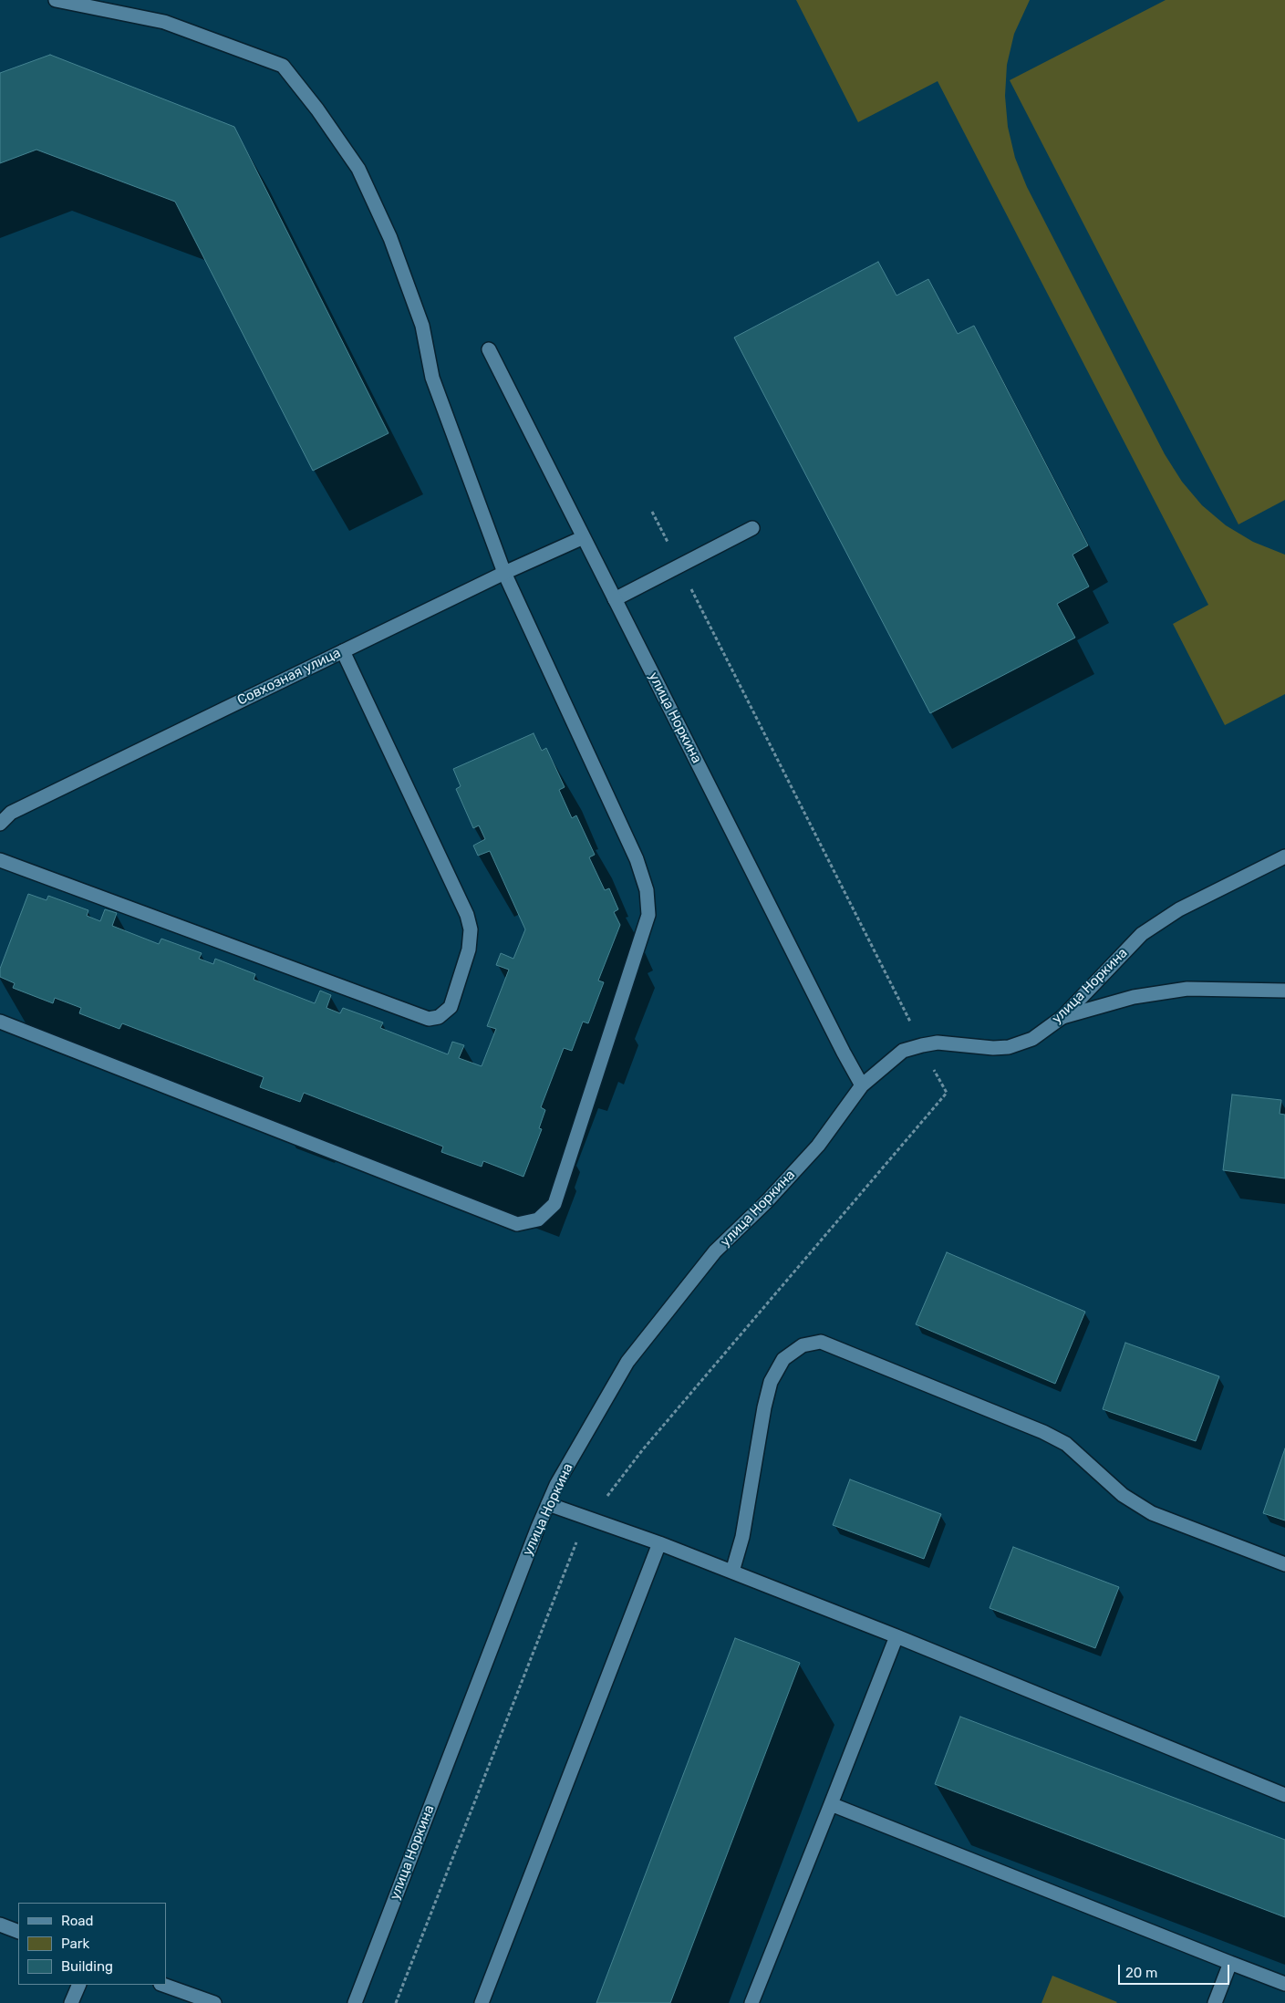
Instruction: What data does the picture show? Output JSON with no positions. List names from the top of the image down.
{
  "streets": {
    "street": ["Совхозная улица", "улица Норкина"]
  },
  "crossings": [
    ["Совхозная улица", "улица Норкина"]
  ],
  "legend": ["Road", "Park", "Building"],
  "scale_bar": "20 m"
}
